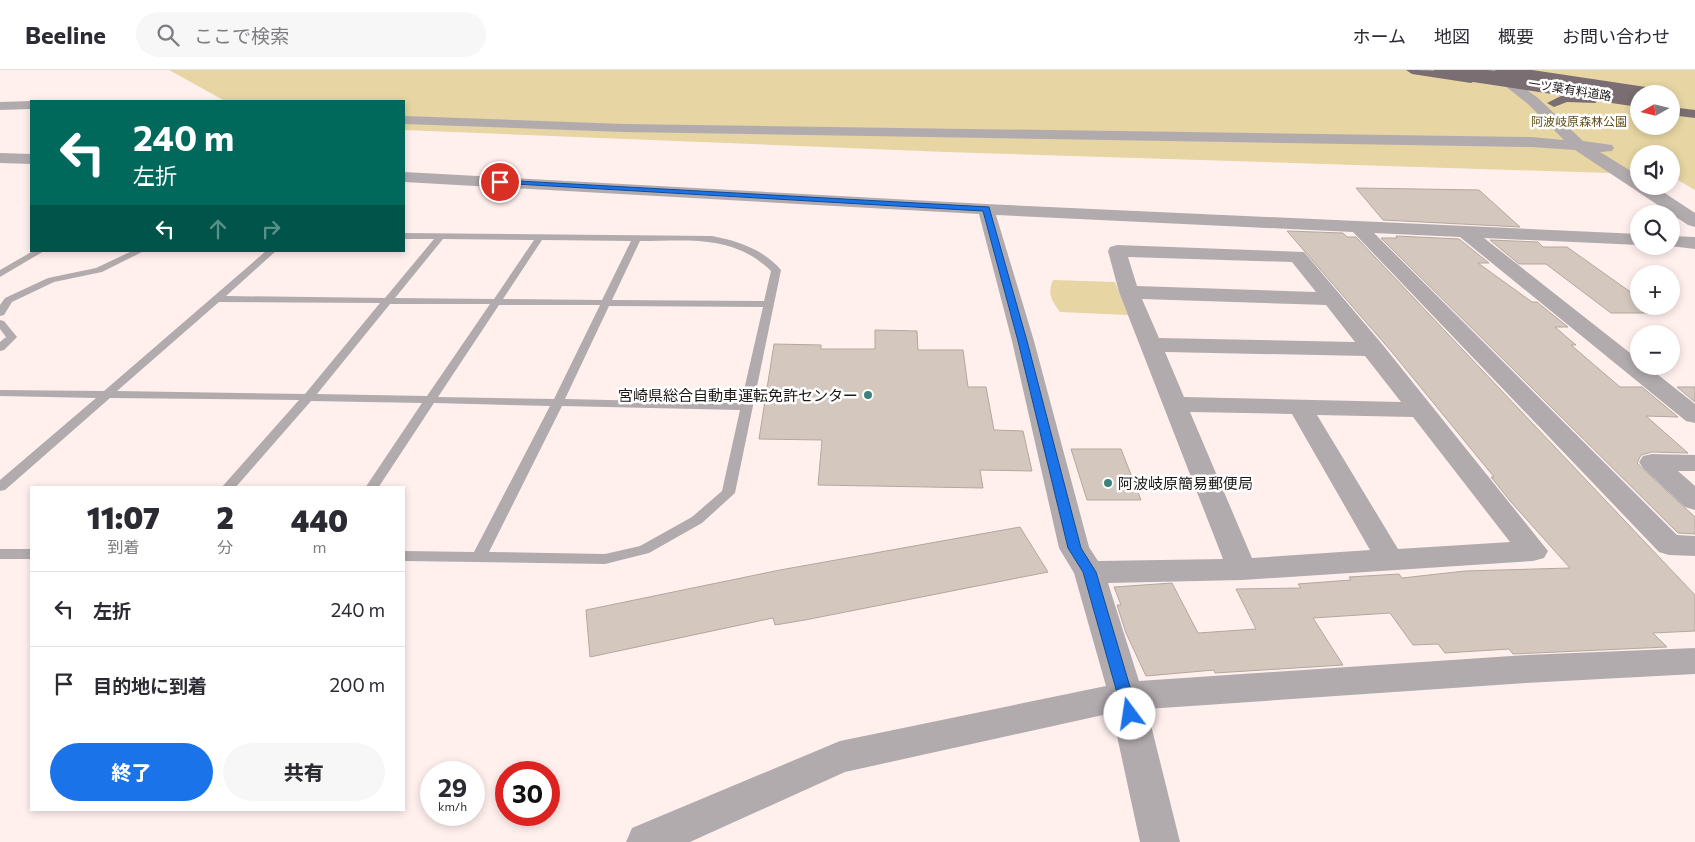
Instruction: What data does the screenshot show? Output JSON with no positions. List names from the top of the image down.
{
  "streets": {
    "main road": ["一ツ葉有料道路"]
  },
  "parks": ["阿波岐原森林公園"],
  "places": ["宮崎県総合自動車運転免許センター", "阿波岐原簡易郵便局"],
  "north": "left",
  "page": {
    "header": "Beeline",
    "search": "ここで検索",
    "nav": [
      "ホーム",
      "地図",
      "概要",
      "お問い合わせ"
    ],
    "map_buttons": ["+", "−"],
    "turn": ["240 m", "左折"],
    "eta": [
      "11:07",
      "到着",
      "2",
      "分",
      "440",
      "m"
    ],
    "list": [
      {
        "name": "左折",
        "value": "240 m"
      },
      {
        "name": "目的地に到着",
        "value": "200 m"
      }
    ],
    "buttons": ["終了", "共有"],
    "speed": "29 km/h",
    "limit": "30"
  }
}
